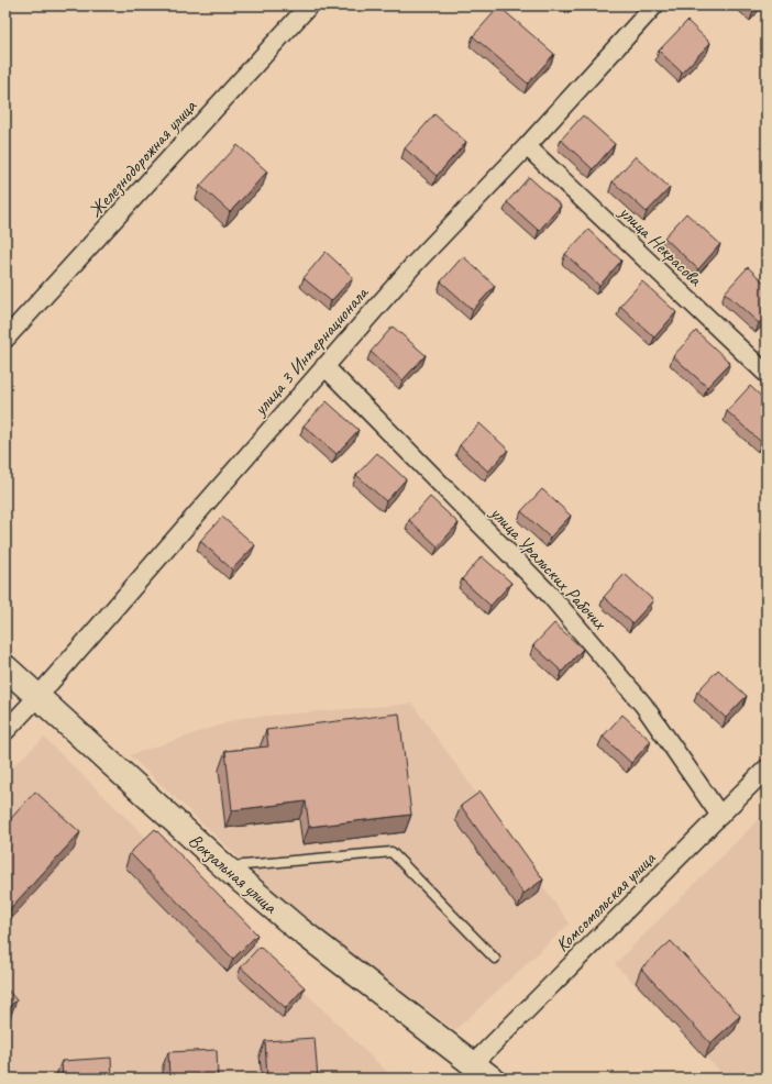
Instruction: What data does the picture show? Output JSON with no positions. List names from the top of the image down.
{
  "streets": {
    "main road": ["Вокзальная улица"],
    "street": [
      "Железнодорожная улица",
      "улица Некрасова",
      "улица 3 Интернационала",
      "улица Уральских Рабочих",
      "Комсомольская улица"
    ]
  },
  "crossings": [
    ["улица Некрасова", "улица 3 Интернационала"],
    ["улица 3 Интернационала", "улица Уральских Рабочих"],
    ["улица 3 Интернационала", "Вокзальная улица"],
    ["улица Уральских Рабочих", "Комсомольская улица"],
    ["Вокзальная улица", "Комсомольская улица"]
  ]
}
